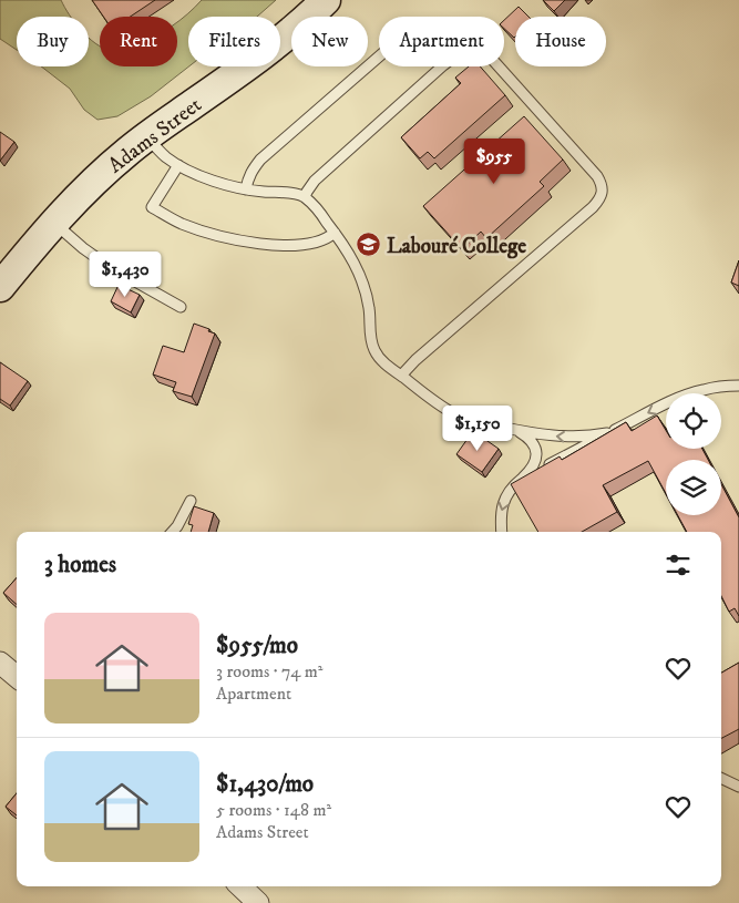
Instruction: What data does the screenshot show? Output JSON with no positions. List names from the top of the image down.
{
  "streets": {
    "main road": ["Adams Street"]
  },
  "places": {
    "school or university": ["Labouré College"]
  },
  "page": {
    "chip": [
      "Buy",
      "Rent",
      "Filters",
      "New",
      "Apartment",
      "House"
    ],
    "price": ["$955", "$1,430", "$1,150"],
    "heading": "3 homes",
    "list": [
      {
        "name": "$955/mo",
        "note": "3 rooms · 74 m² · Apartment"
      },
      {
        "name": "$1,430/mo",
        "note": "5 rooms · 148 m² · Adams Street"
      }
    ]
  }
}
